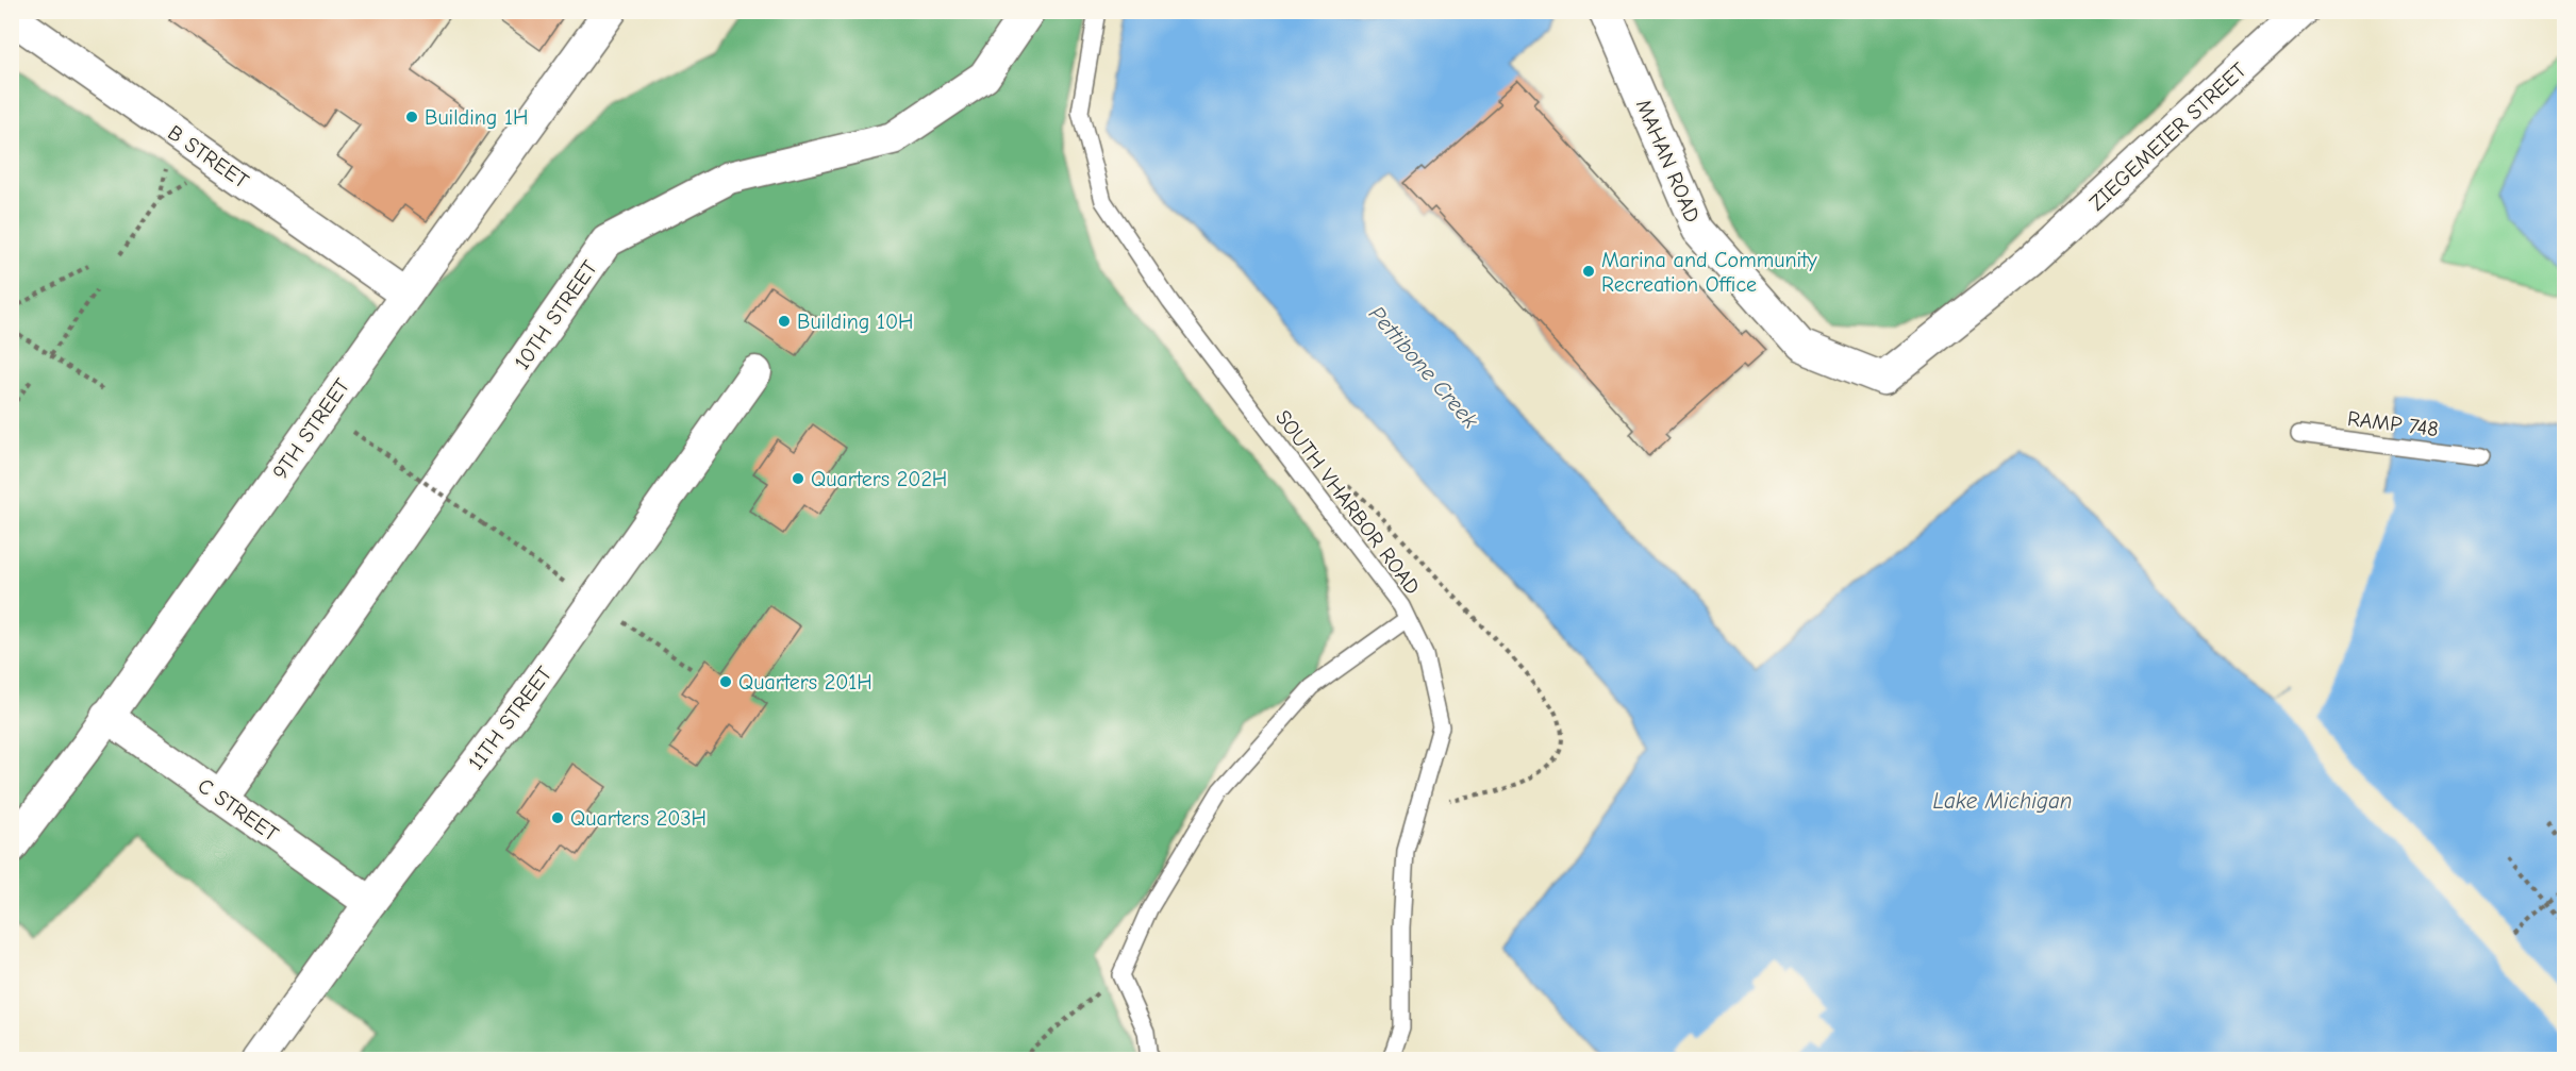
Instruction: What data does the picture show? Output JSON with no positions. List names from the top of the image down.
{
  "streets": {
    "street": [
      "ZIEGEMEIER STREET",
      "B STREET",
      "MAHAN ROAD",
      "10TH STREET",
      "9TH STREET",
      "11TH STREET",
      "C STREET"
    ],
    "lane": ["RAMP 748", "SOUTH VHARBOR ROAD"]
  },
  "crossings": [
    ["ZIEGEMEIER STREET", "MAHAN ROAD"],
    ["B STREET", "9TH STREET"],
    ["10TH STREET", "C STREET"],
    ["9TH STREET", "C STREET"],
    ["11TH STREET", "C STREET"]
  ],
  "water": ["Pettibone Creek", "Lake Michigan"],
  "places": [
    "Building 1H",
    "Marina and Community Recreation Office",
    "Building 10H",
    "Quarters 202H",
    "Quarters 201H",
    "Quarters 203H"
  ]
}
